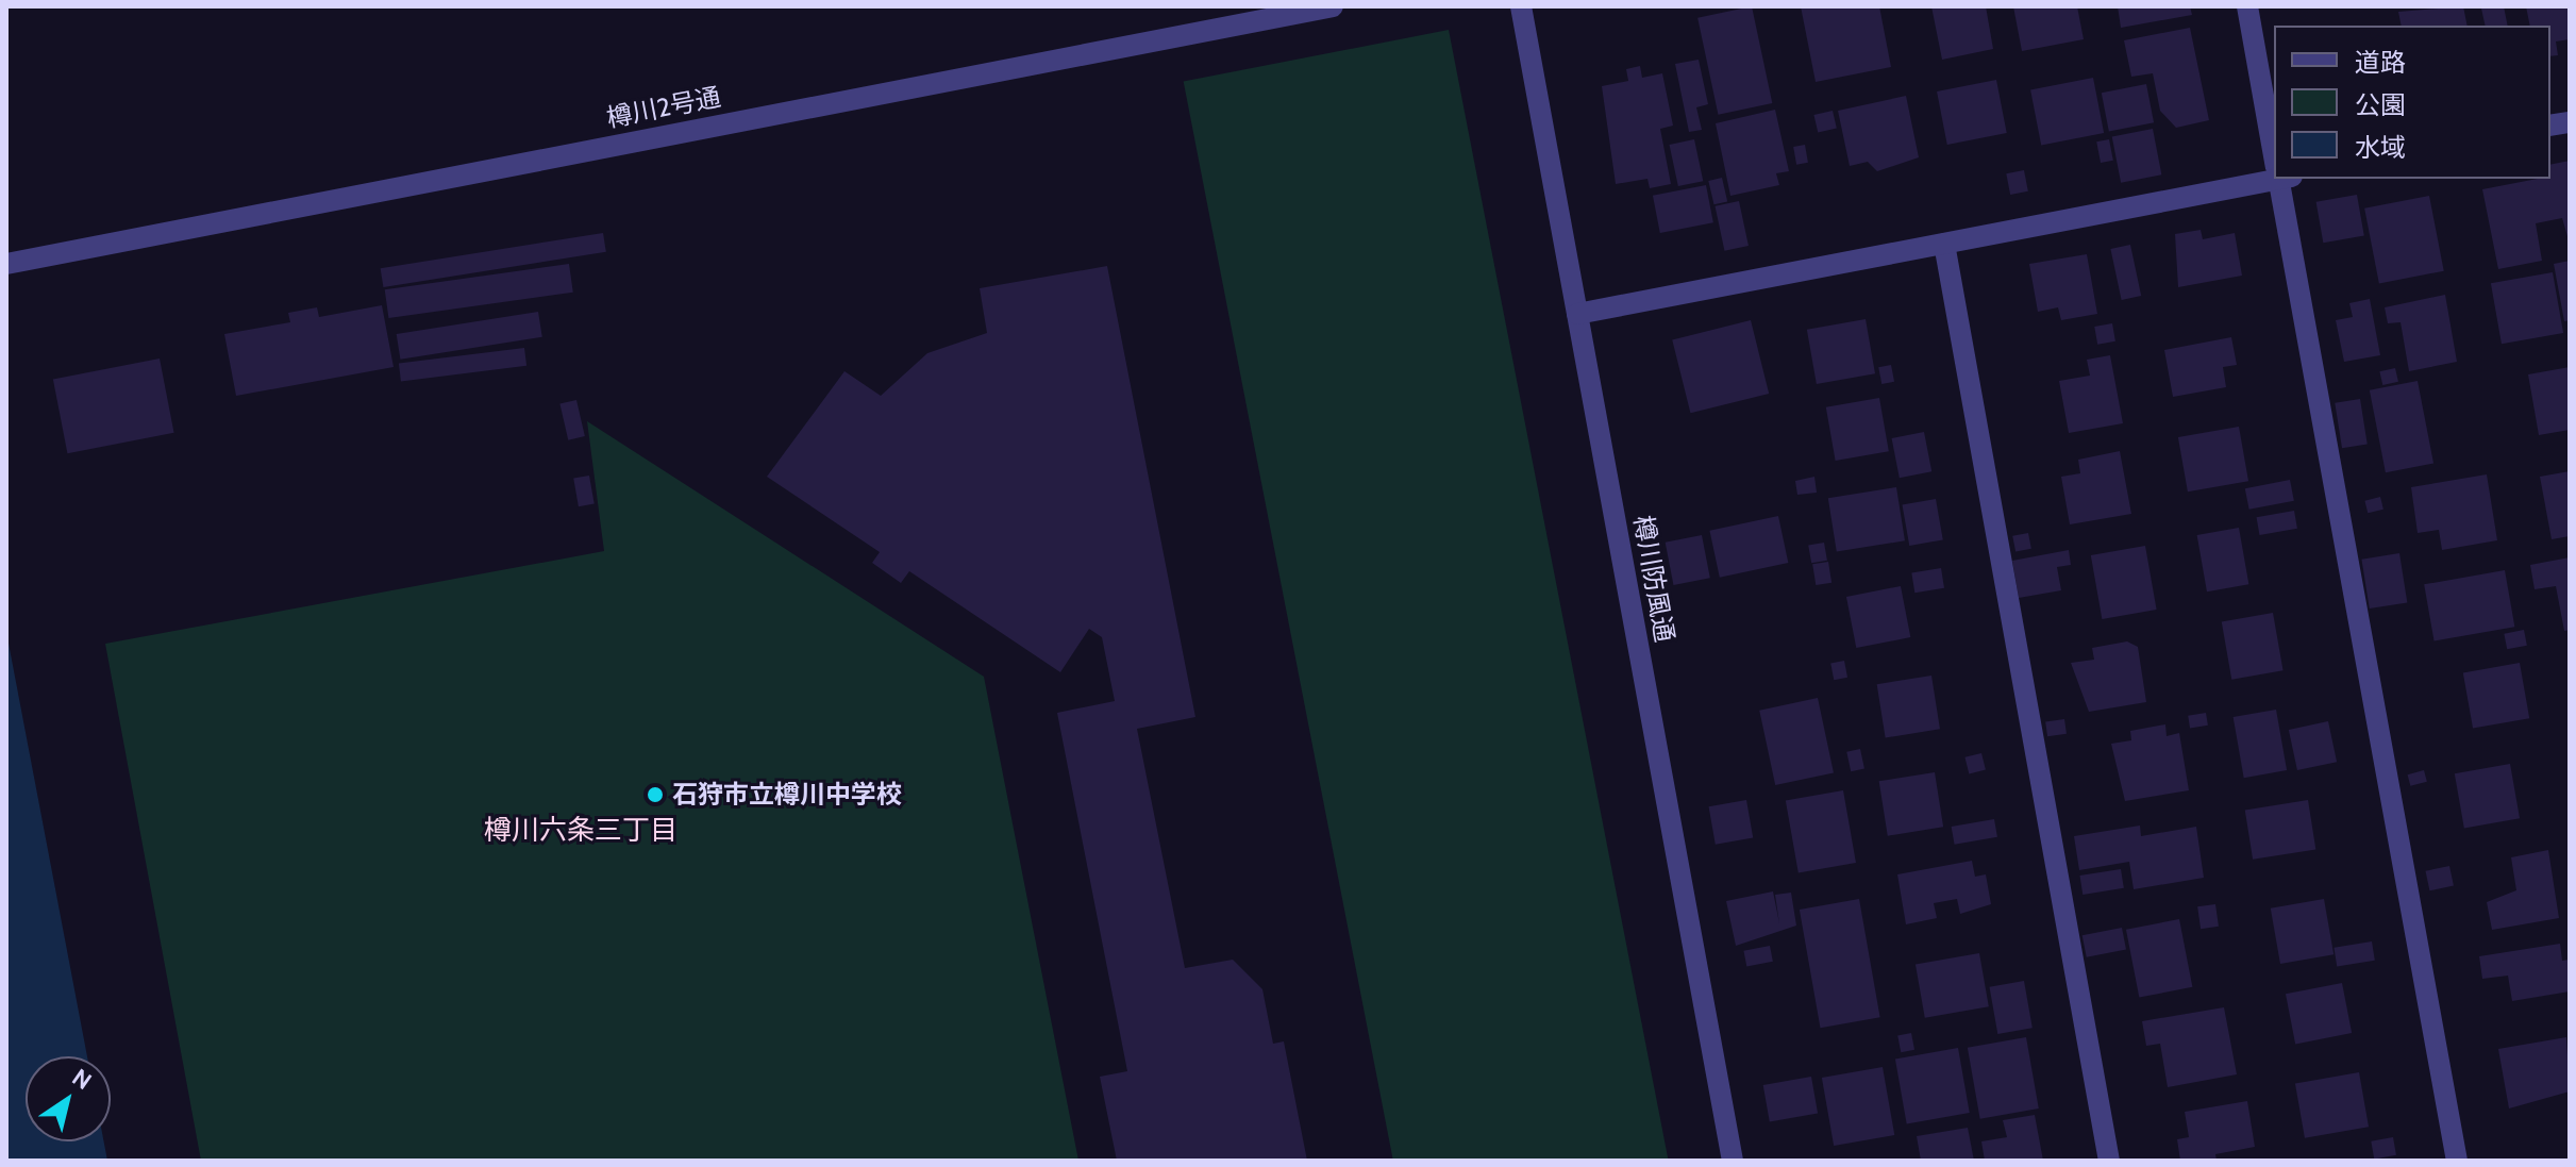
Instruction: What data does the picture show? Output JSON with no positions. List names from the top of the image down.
{
  "streets": {
    "street": ["樽川2号通", "樽川防風通"]
  },
  "districts": ["樽川六条三丁目"],
  "places": ["石狩市立樽川中学校"],
  "legend": ["道路", "公園", "水域"],
  "north": "top right"
}
